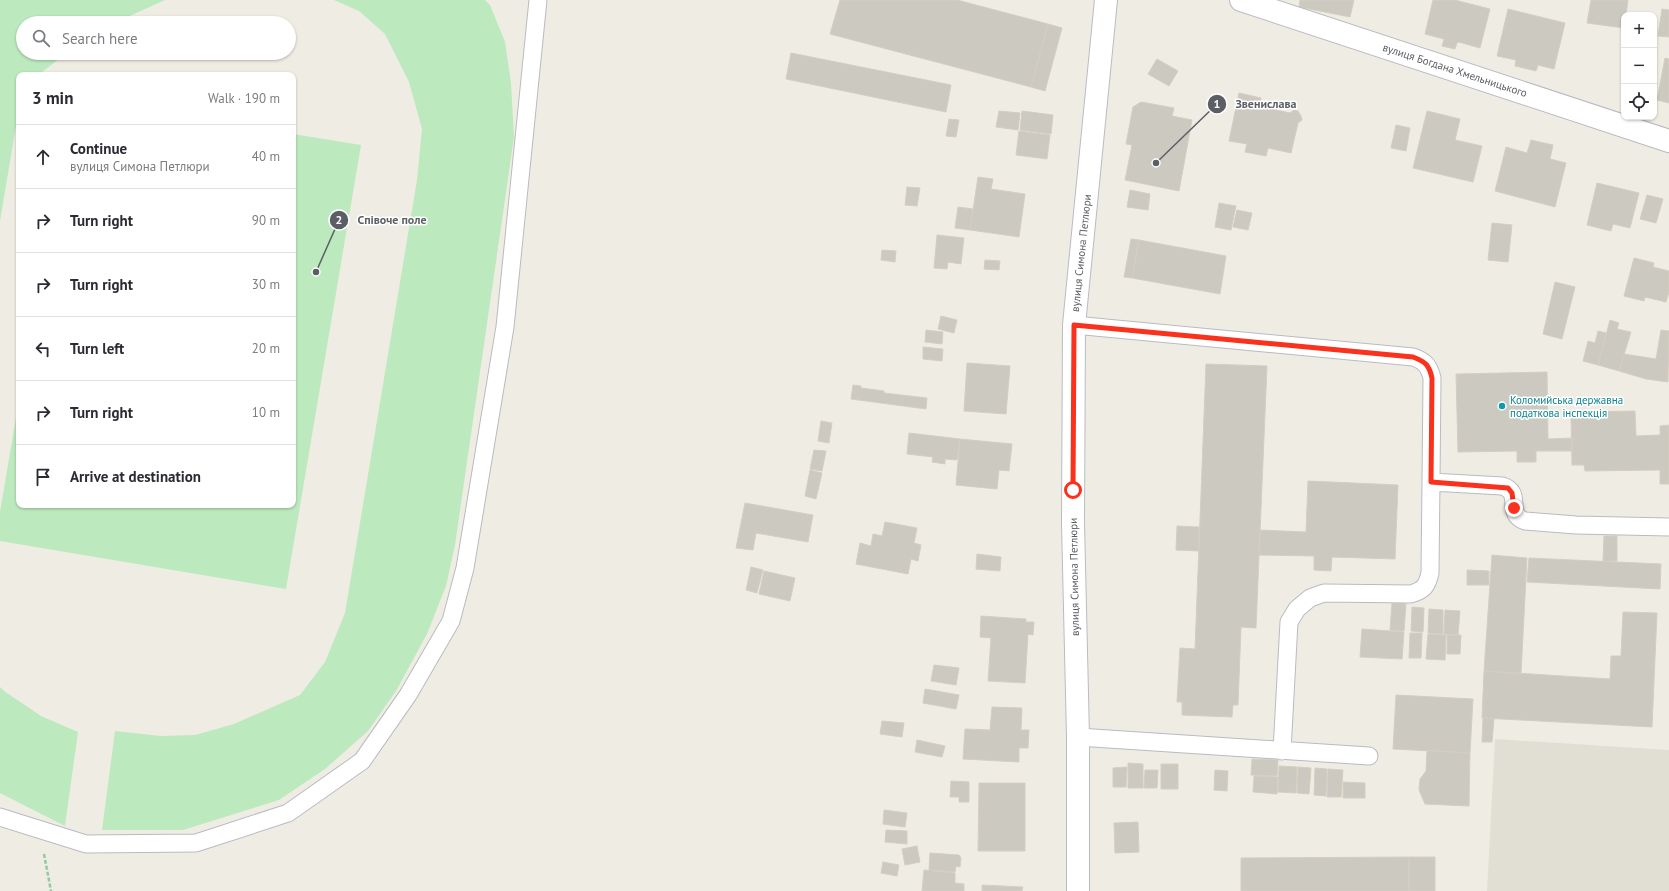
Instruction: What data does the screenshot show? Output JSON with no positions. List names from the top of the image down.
{
  "streets": {
    "street": ["вулиця Богдана Хмельницького", "вулиця Симона Петлюри"]
  },
  "places": ["Звенислава", "Співоче поле", "Коломийська державна податкова інспекція"],
  "page": {
    "map_buttons": ["+", "−"],
    "search": "Search here",
    "heading": ["3 min", "Walk · 190 m"],
    "list": [
      ["Continue", "вулиця Симона Петлюри", "40 m"],
      ["Turn right", "90 m"],
      ["Turn right", "30 m"],
      ["Turn left", "20 m"],
      ["Turn right", "10 m"],
      "Arrive at destination"
    ]
  }
}
